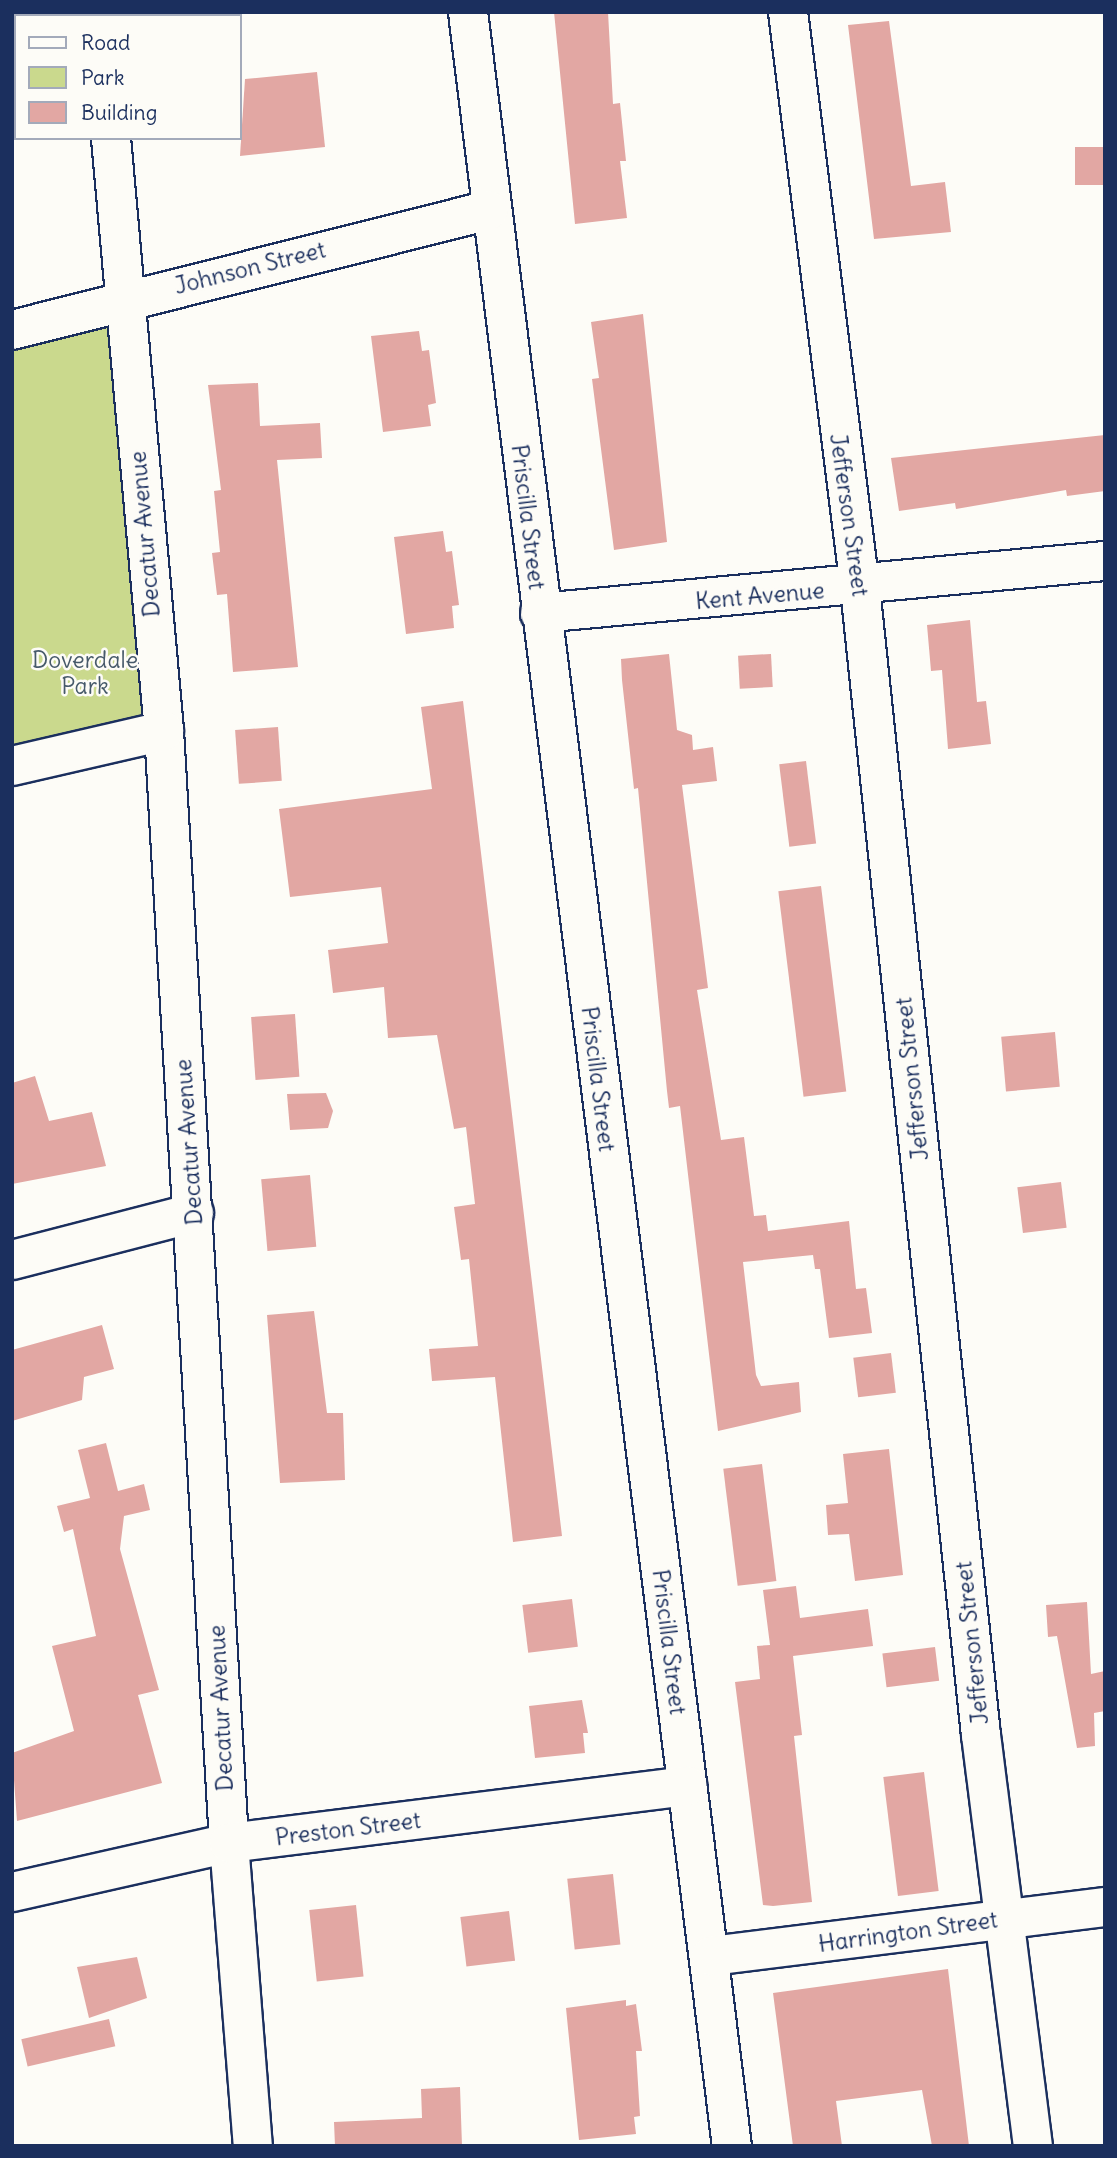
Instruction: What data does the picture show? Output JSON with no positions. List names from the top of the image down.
{
  "streets": {
    "street": [
      "Johnson Street",
      "Jefferson Street",
      "Priscilla Street",
      "Decatur Avenue",
      "Kent Avenue",
      "Preston Street",
      "Harrington Street"
    ]
  },
  "crossings": [
    ["Johnson Street", "Priscilla Street"],
    ["Johnson Street", "Decatur Avenue"],
    ["Jefferson Street", "Kent Avenue"],
    ["Jefferson Street", "Harrington Street"],
    ["Priscilla Street", "Kent Avenue"],
    ["Priscilla Street", "Preston Street"],
    ["Priscilla Street", "Harrington Street"],
    ["Decatur Avenue", "Preston Street"]
  ],
  "parks": ["Doverdale Park"],
  "legend": ["Road", "Park", "Building"]
}
